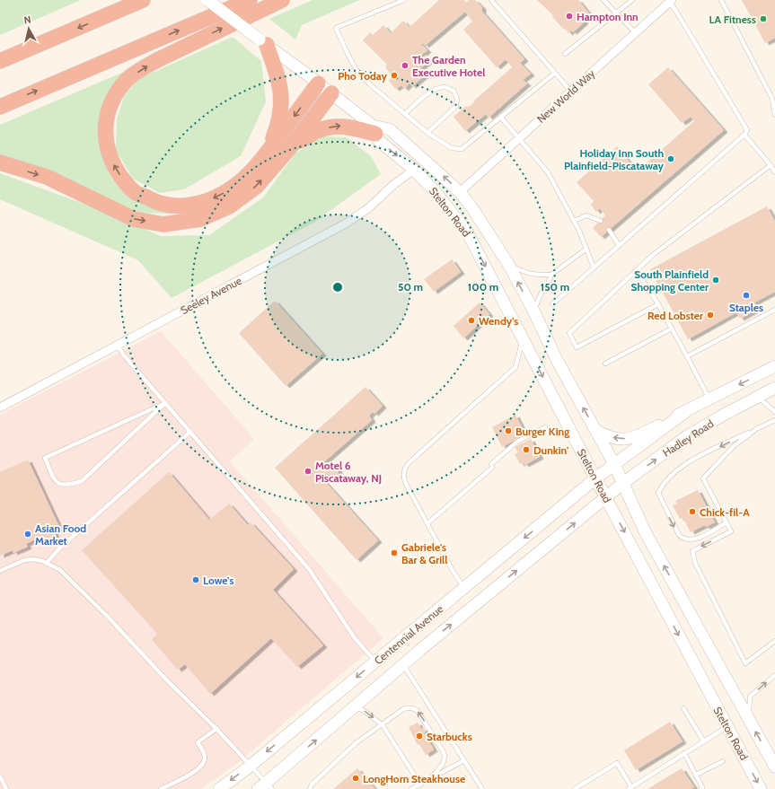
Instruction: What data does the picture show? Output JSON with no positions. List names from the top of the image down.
{
  "streets": {
    "main road": ["Stelton Road", "Hadley Road", "Centennial Avenue"],
    "street": ["New World Way", "Seeley Avenue"]
  },
  "crossings": [
    ["New World Way", "Stelton Road"],
    ["Stelton Road", "Seeley Avenue"],
    ["Stelton Road", "Hadley Road"],
    ["Stelton Road", "Centennial Avenue"],
    ["Hadley Road", "Centennial Avenue"]
  ],
  "places": [
    "Hampton Inn",
    "LA Fitness",
    "The Garden Executive Hotel",
    "Pho Today",
    "Holiday Inn South Plainfield-Piscataway",
    "South Plainfield Shopping Center",
    "Staples",
    "Red Lobster",
    "Wendy's",
    "Burger King",
    "Dunkin'",
    "Motel 6 Piscataway, NJ",
    "Chick-fil-A",
    "Asian Food Market",
    "Gabriele's Bar & Grill",
    "Lowe's",
    "Starbucks",
    "LongHorn Steakhouse"
  ],
  "north": "top",
  "rings": ["50 m", "100 m", "150 m"]
}
